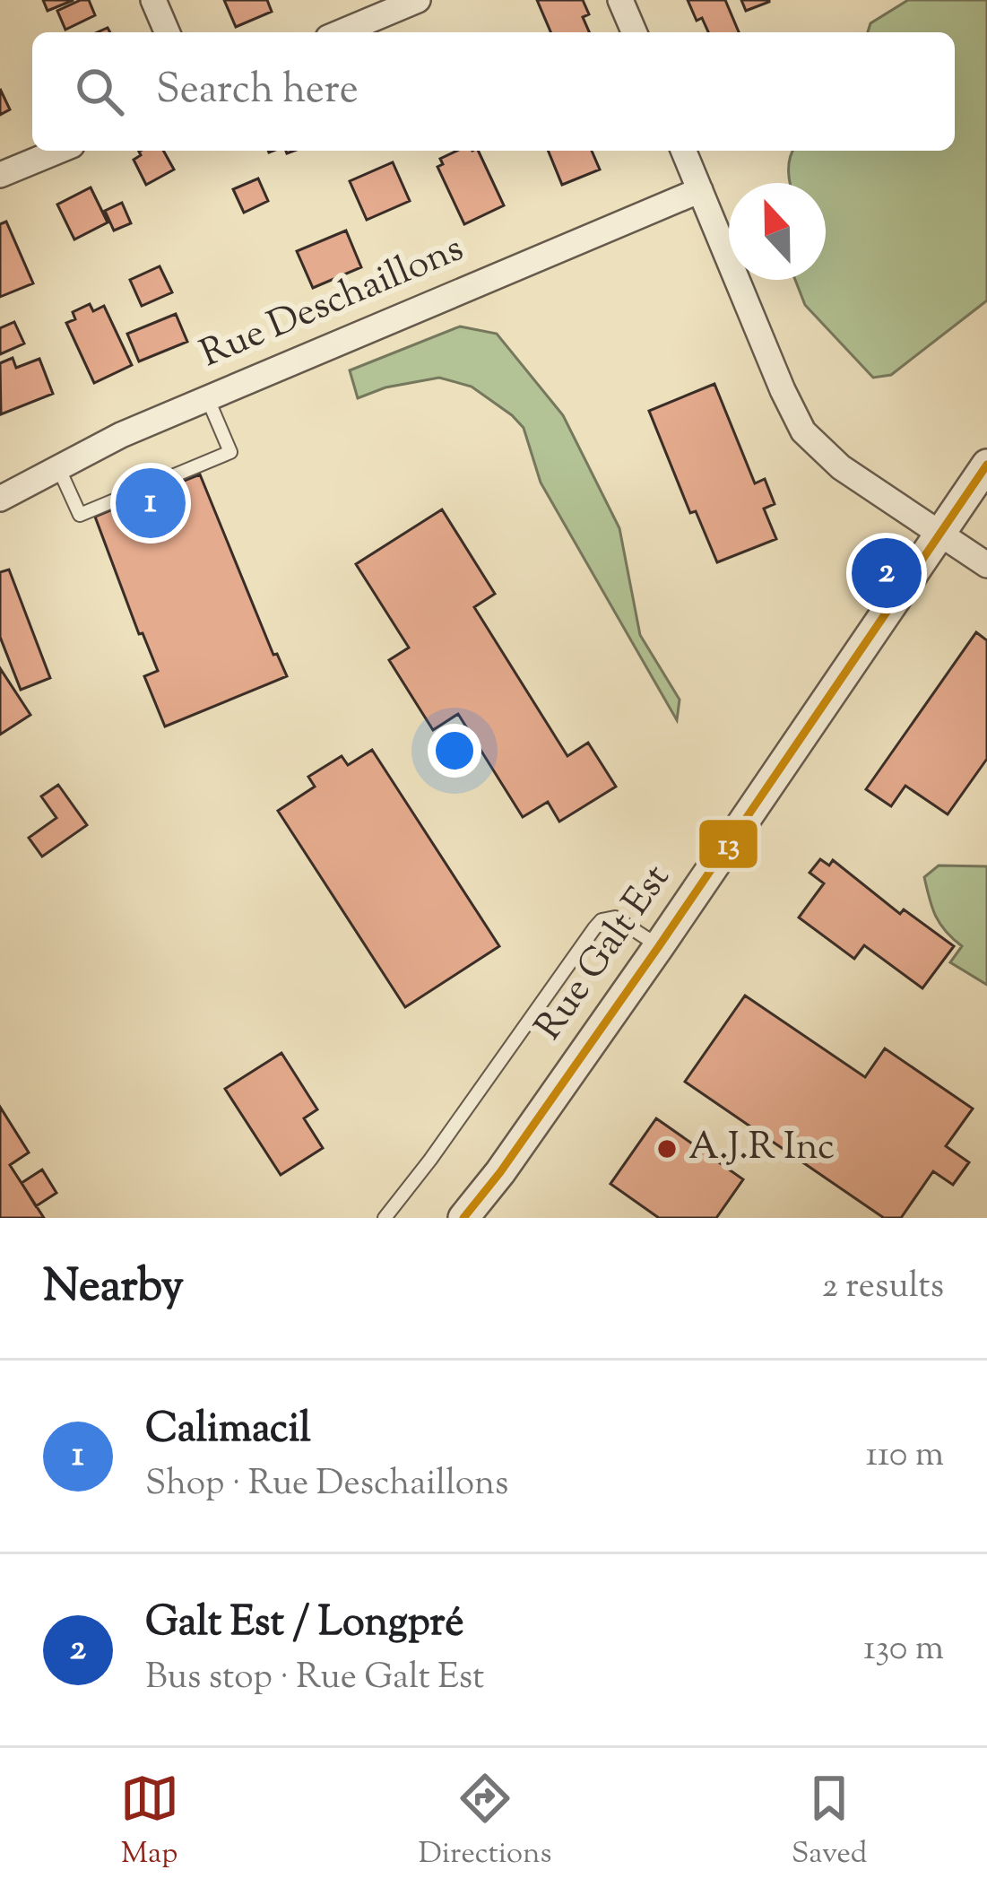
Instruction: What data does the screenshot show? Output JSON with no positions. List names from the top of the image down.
{
  "streets": {
    "street": ["Rue Deschaillons", "Rue Galt Est"]
  },
  "places": ["A.J.R Inc"],
  "lines": ["transit line 13"],
  "north": "top",
  "page": {
    "search": "Search here",
    "pins": ["1", "2"],
    "heading": ["Nearby", "2 results"],
    "list": [
      {
        "mark": "1",
        "name": "Calimacil",
        "note": "Shop · Rue Deschaillons",
        "value": "110 m"
      },
      {
        "mark": "2",
        "name": "Galt Est / Longpré",
        "note": "Bus stop · Rue Galt Est",
        "value": "130 m"
      }
    ],
    "nav": ["Map", "Directions", "Saved"]
  }
}
